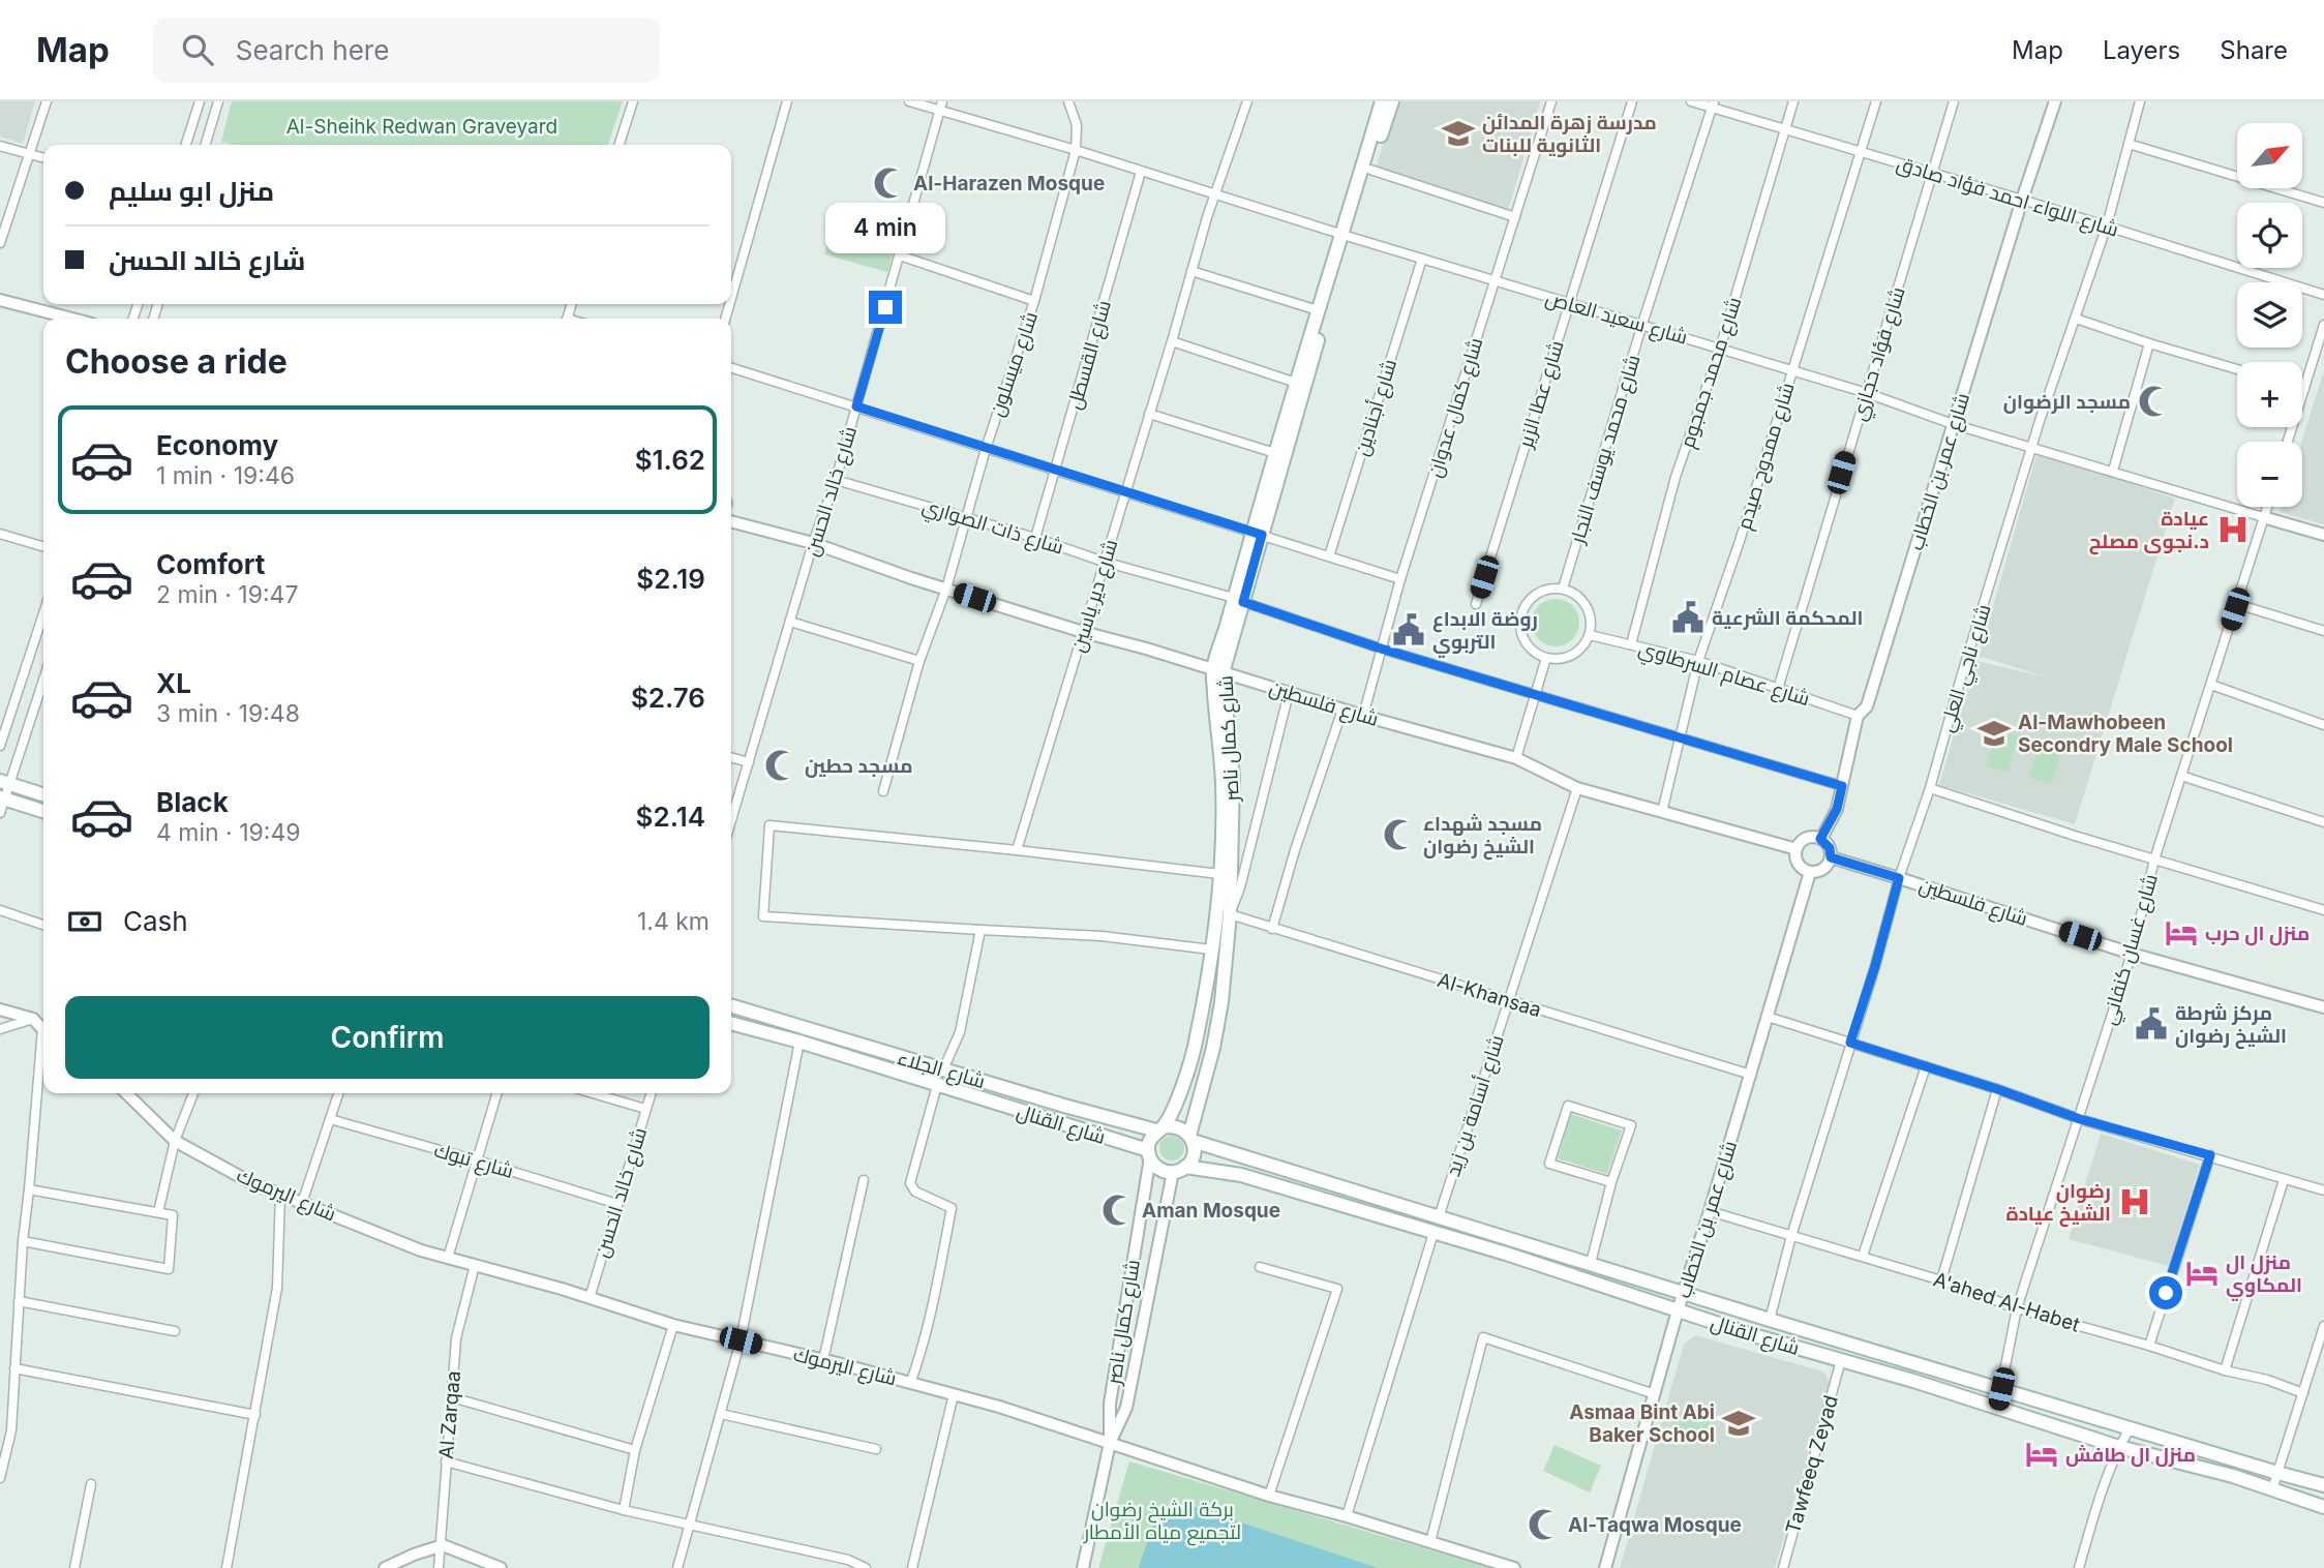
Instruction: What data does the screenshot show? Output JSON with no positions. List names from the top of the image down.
{
  "streets": {
    "main road": ["شارع كمال ناصر", "شارع الجلاء", "شارع القنال"],
    "street": [
      "شارع اللواء احمد فؤاد صادق",
      "شارع سعيد العاص",
      "شارع فؤاد حجازي",
      "شارع القسطل",
      "شارع ميسلون",
      "شارع محمد جمجوم",
      "شارع عطا الزير",
      "شارع أجنادين",
      "شارع كمال عدوان",
      "شارع محمد يوسف النجار",
      "شارع ممدوح صيدم",
      "شارع عمر بن الخطاب",
      "شارع خالد الحسن",
      "شارع ذات الصواري",
      "شارع دير ياسين",
      "شارع ناجي العلي",
      "شارع عصام السرطاوي",
      "شارع فلسطين",
      "شارع غسان كنفاني",
      "Al-Khansaa",
      "شارع أسامة بن زيد",
      "شارع تبوك",
      "شارع اليرموك",
      "A'ahed Al-Habet",
      "Al Zarqaa",
      "Tawfeeq Zeyad"
    ]
  },
  "crossings": [
    ["شارع اللواء احمد فؤاد صادق", "شارع فؤاد حجازي"],
    ["شارع اللواء احمد فؤاد صادق", "شارع محمد جمجوم"],
    ["شارع اللواء احمد فؤاد صادق", "شارع محمد يوسف النجار"],
    ["شارع اللواء احمد فؤاد صادق", "شارع ممدوح صيدم"],
    ["شارع اللواء احمد فؤاد صادق", "شارع عمر بن الخطاب"],
    ["شارع اللواء احمد فؤاد صادق", "شارع ناجي العلي"],
    ["شارع سعيد العاص", "شارع فؤاد حجازي"],
    ["شارع سعيد العاص", "شارع القسطل"],
    ["شارع سعيد العاص", "شارع ميسلون"],
    ["شارع سعيد العاص", "شارع محمد جمجوم"],
    ["شارع سعيد العاص", "شارع عطا الزير"],
    ["شارع سعيد العاص", "شارع أجنادين"],
    ["شارع سعيد العاص", "شارع كمال عدوان"],
    ["شارع سعيد العاص", "شارع محمد يوسف النجار"],
    ["شارع سعيد العاص", "شارع ممدوح صيدم"],
    ["شارع سعيد العاص", "شارع عمر بن الخطاب"],
    ["شارع سعيد العاص", "شارع خالد الحسن"],
    ["شارع سعيد العاص", "شارع دير ياسين"],
    ["شارع سعيد العاص", "شارع ناجي العلي"],
    ["شارع سعيد العاص", "شارع كمال ناصر"],
    ["شارع سعيد العاص", "شارع غسان كنفاني"],
    ["شارع فؤاد حجازي", "شارع عصام السرطاوي"],
    ["شارع القسطل", "شارع ذات الصواري"],
    ["شارع ميسلون", "شارع ذات الصواري"],
    ["شارع ميسلون", "شارع فلسطين"],
    ["شارع محمد جمجوم", "شارع عصام السرطاوي"],
    ["شارع كمال عدوان", "شارع ذات الصواري"],
    ["شارع كمال عدوان", "شارع فلسطين"],
    ["شارع محمد يوسف النجار", "شارع عصام السرطاوي"],
    ["شارع ممدوح صيدم", "شارع ذات الصواري"],
    ["شارع ممدوح صيدم", "شارع عصام السرطاوي"],
    ["شارع ممدوح صيدم", "شارع فلسطين"],
    ["شارع عمر بن الخطاب", "شارع ذات الصواري"],
    ["شارع عمر بن الخطاب", "شارع عصام السرطاوي"],
    ["شارع عمر بن الخطاب", "شارع فلسطين"],
    ["شارع عمر بن الخطاب", "Al-Khansaa"],
    ["شارع عمر بن الخطاب", "شارع القنال"],
    ["شارع عمر بن الخطاب", "A'ahed Al-Habet"],
    ["شارع خالد الحسن", "شارع ذات الصواري"],
    ["شارع خالد الحسن", "شارع فلسطين"],
    ["شارع خالد الحسن", "شارع تبوك"],
    ["شارع خالد الحسن", "شارع اليرموك"],
    ["شارع ذات الصواري", "شارع دير ياسين"],
    ["شارع ذات الصواري", "شارع كمال ناصر"],
    ["شارع دير ياسين", "شارع فلسطين"],
    ["شارع ناجي العلي", "شارع فلسطين"],
    ["شارع ناجي العلي", "شارع القنال"],
    ["شارع ناجي العلي", "A'ahed Al-Habet"],
    ["شارع فلسطين", "شارع كمال ناصر"],
    ["شارع فلسطين", "شارع غسان كنفاني"],
    ["شارع فلسطين", "شارع أسامة بن زيد"],
    ["شارع كمال ناصر", "Al-Khansaa"],
    ["شارع كمال ناصر", "شارع الجلاء"],
    ["شارع كمال ناصر", "شارع القنال"],
    ["شارع كمال ناصر", "شارع اليرموك"],
    ["شارع غسان كنفاني", "شارع القنال"],
    ["شارع غسان كنفاني", "A'ahed Al-Habet"],
    ["Al-Khansaa", "شارع أسامة بن زيد"],
    ["شارع الجلاء", "شارع القنال"],
    ["شارع أسامة بن زيد", "شارع القنال"],
    ["شارع القنال", "Tawfeeq Zeyad"],
    ["شارع اليرموك", "Al Zarqaa"]
  ],
  "parks": ["Al-Sheihk Redwan Graveyard", "بركة الشيخ رضوان لتجميع مياه الأمطار"],
  "places": {
    "school or university": ["مدرسة زهرة المدائن الثانوية للبنات", "Al-Mawhobeen Secondry Male School", "Asmaa Bint Abi Baker School"],
    "mosque": [
      "Al-Harazen Mosque",
      "مسجد الرضوان",
      "مسجد حطين",
      "مسجد شهداء الشيخ رضوان",
      "Aman Mosque",
      "Al-Taqwa Mosque"
    ],
    "hospital": ["عيادة د.نجوى مصلح", "رضوان الشيخ عيادة"],
    "public building": ["المحكمة الشرعية", "روضة الابداع التربوي", "مركز شرطة الشيخ رضوان"],
    "hotel": ["منزل ال حرب", "منزل ال المكاوي", "منزل ال طافش"]
  },
  "north": "top right",
  "page": {
    "header": "Map",
    "search": "Search here",
    "nav": ["Map", "Layers", "Share"],
    "map_buttons": ["+", "−"],
    "banner": ["منزل ابو سليم", "شارع خالد الحسن"],
    "bubble": "4 min",
    "heading": "Choose a ride",
    "list": [
      {
        "name": "Economy",
        "note": "1 min · 19:46",
        "value": "$1.62"
      },
      {
        "name": "Comfort",
        "note": "2 min · 19:47",
        "value": "$2.19"
      },
      {
        "name": "XL",
        "note": "3 min · 19:48",
        "value": "$2.76"
      },
      {
        "name": "Black",
        "note": "4 min · 19:49",
        "value": "$2.14"
      }
    ],
    "pay": ["Cash", "1.4 km"],
    "buttons": "Confirm"
  }
}
